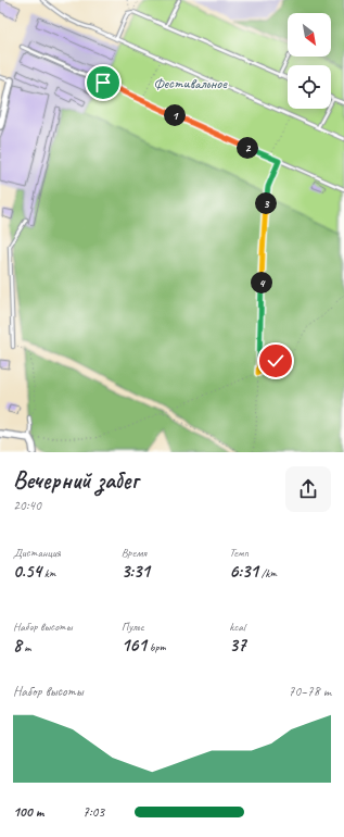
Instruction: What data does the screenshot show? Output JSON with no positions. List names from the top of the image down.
{
  "parks": ["Фестивальное"],
  "north": "bottom right",
  "page": {
    "pins": [
      "1",
      "2",
      "3",
      "4"
    ],
    "heading": ["Вечерний забег", "20:40"],
    "stats": [
      ["Дистанция", "0.54 km"],
      ["Время", "3:31"],
      ["Темп", "6:31 /km"],
      ["Набор высоты", "8 m"],
      ["Пульс", "161 bpm"],
      ["kcal", "37"]
    ],
    "chart": ["Набор высоты", "70–78 m"],
    "list": [
      {
        "name": "100 m",
        "note": "7:03"
      }
    ]
  }
}
